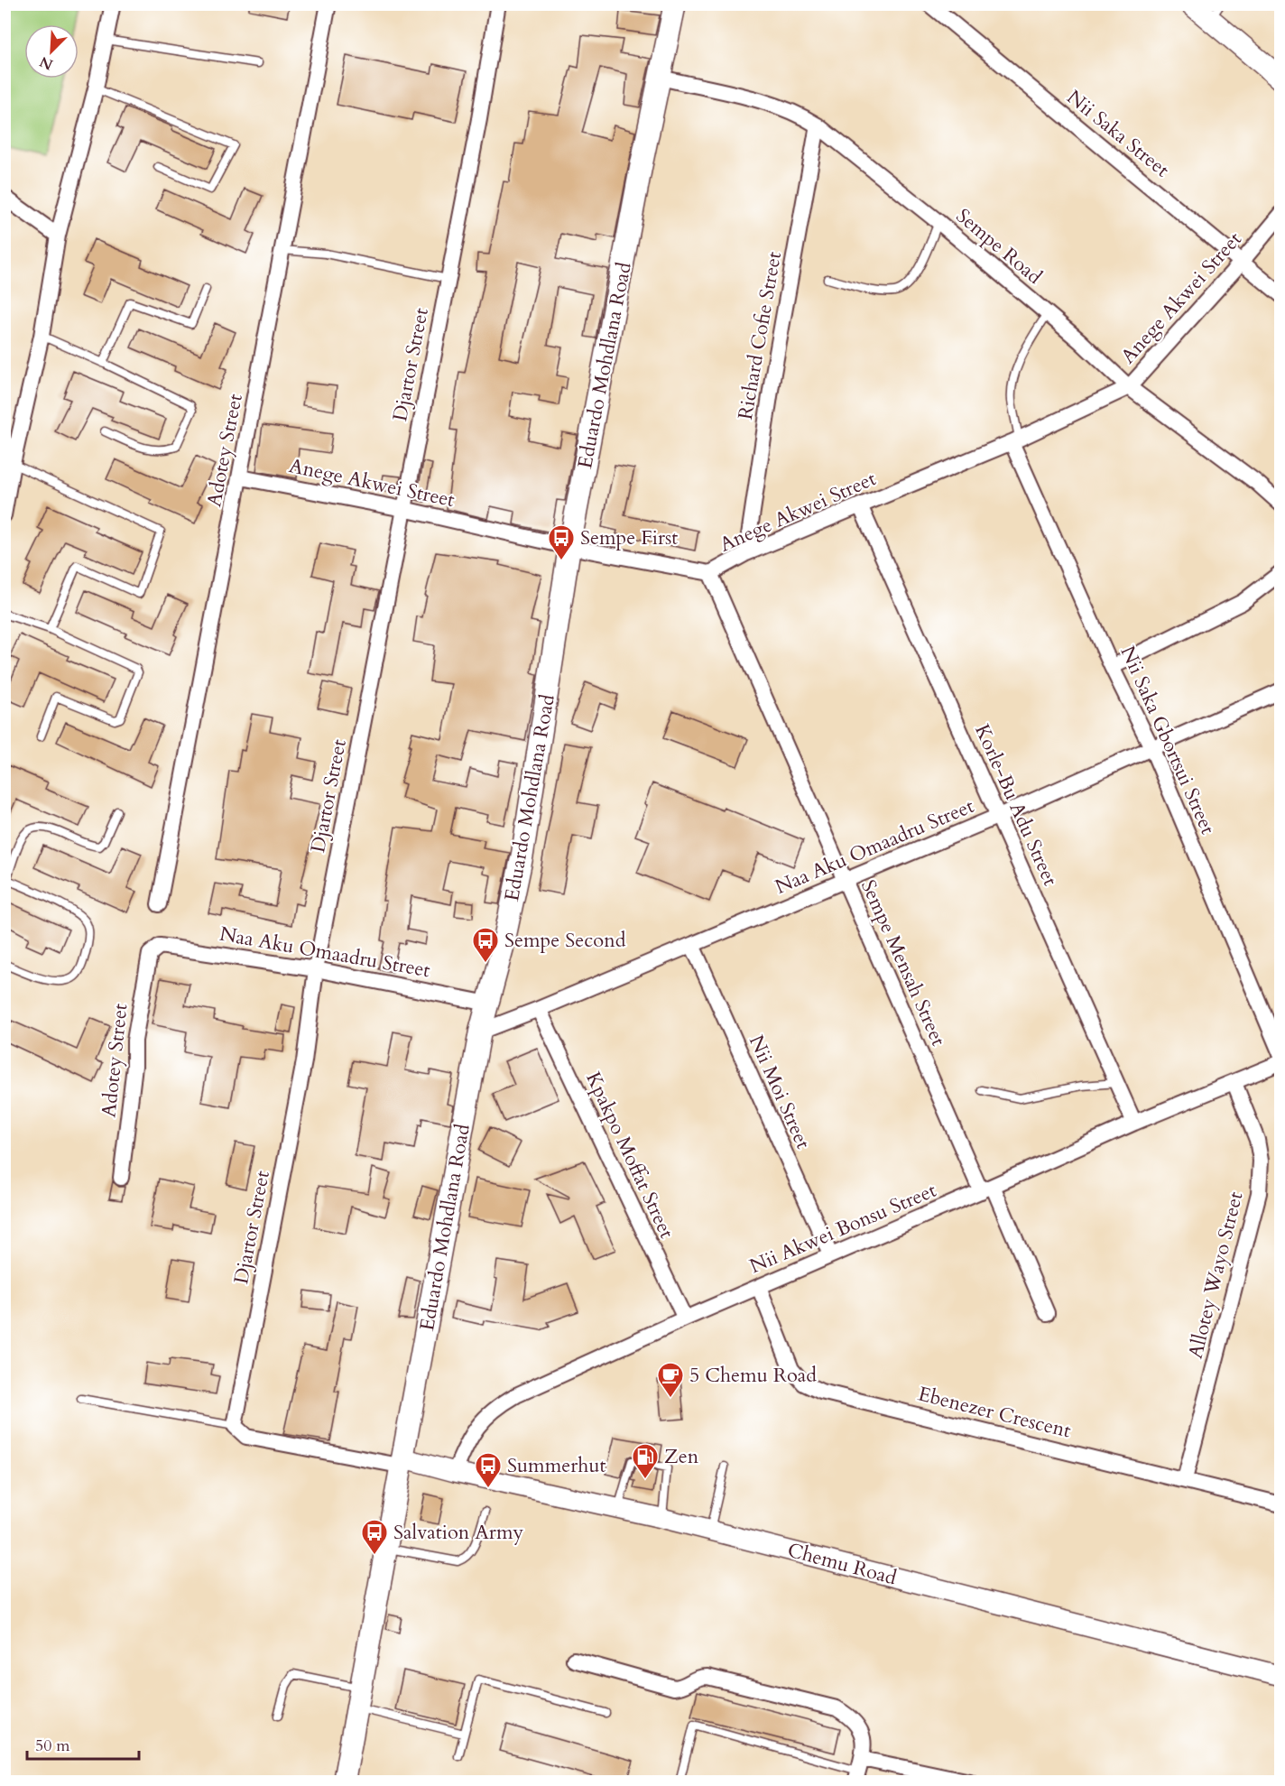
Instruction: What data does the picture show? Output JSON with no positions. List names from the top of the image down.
{
  "streets": {
    "main road": ["Eduardo Mohdlana Road"],
    "street": [
      "Nii Saka Street",
      "Sempe Road",
      "Anege Akwei Street",
      "Richard Cofie Street",
      "Djartor Street",
      "Adotey Street",
      "Nii Saka Gbortsui Street",
      "Korle-Bu Adu Street",
      "Naa Aku Omaadru Street",
      "Sempe Mensah Street",
      "Nii Moi Street",
      "Kpakpo Moffat Street",
      "Nii Akwei Bonsu Street",
      "Allotey Wayo Street",
      "Ebenezer Crescent",
      "Chemu Road"
    ]
  },
  "crossings": [
    ["Nii Saka Street", "Anege Akwei Street"],
    ["Sempe Road", "Anege Akwei Street"],
    ["Sempe Road", "Richard Cofie Street"],
    ["Sempe Road", "Eduardo Mohdlana Road"],
    ["Anege Akwei Street", "Richard Cofie Street"],
    ["Anege Akwei Street", "Djartor Street"],
    ["Anege Akwei Street", "Eduardo Mohdlana Road"],
    ["Anege Akwei Street", "Adotey Street"],
    ["Anege Akwei Street", "Nii Saka Gbortsui Street"],
    ["Anege Akwei Street", "Korle-Bu Adu Street"],
    ["Anege Akwei Street", "Sempe Mensah Street"],
    ["Djartor Street", "Naa Aku Omaadru Street"],
    ["Eduardo Mohdlana Road", "Naa Aku Omaadru Street"],
    ["Eduardo Mohdlana Road", "Chemu Road"],
    ["Adotey Street", "Naa Aku Omaadru Street"],
    ["Nii Saka Gbortsui Street", "Naa Aku Omaadru Street"],
    ["Korle-Bu Adu Street", "Naa Aku Omaadru Street"],
    ["Korle-Bu Adu Street", "Nii Akwei Bonsu Street"],
    ["Naa Aku Omaadru Street", "Sempe Mensah Street"],
    ["Naa Aku Omaadru Street", "Nii Moi Street"],
    ["Naa Aku Omaadru Street", "Kpakpo Moffat Street"],
    ["Sempe Mensah Street", "Nii Akwei Bonsu Street"],
    ["Nii Moi Street", "Nii Akwei Bonsu Street"],
    ["Kpakpo Moffat Street", "Nii Akwei Bonsu Street"],
    ["Nii Akwei Bonsu Street", "Allotey Wayo Street"],
    ["Nii Akwei Bonsu Street", "Ebenezer Crescent"],
    ["Nii Akwei Bonsu Street", "Chemu Road"],
    ["Allotey Wayo Street", "Ebenezer Crescent"]
  ],
  "places": {
    "bus stop": [
      "Sempe First",
      "Sempe Second",
      "Summerhut",
      "Salvation Army"
    ],
    "cafe": ["5 Chemu Road"],
    "fuel station": ["Zen"]
  },
  "scale_bar": "50 m",
  "north": "bottom left"
}
